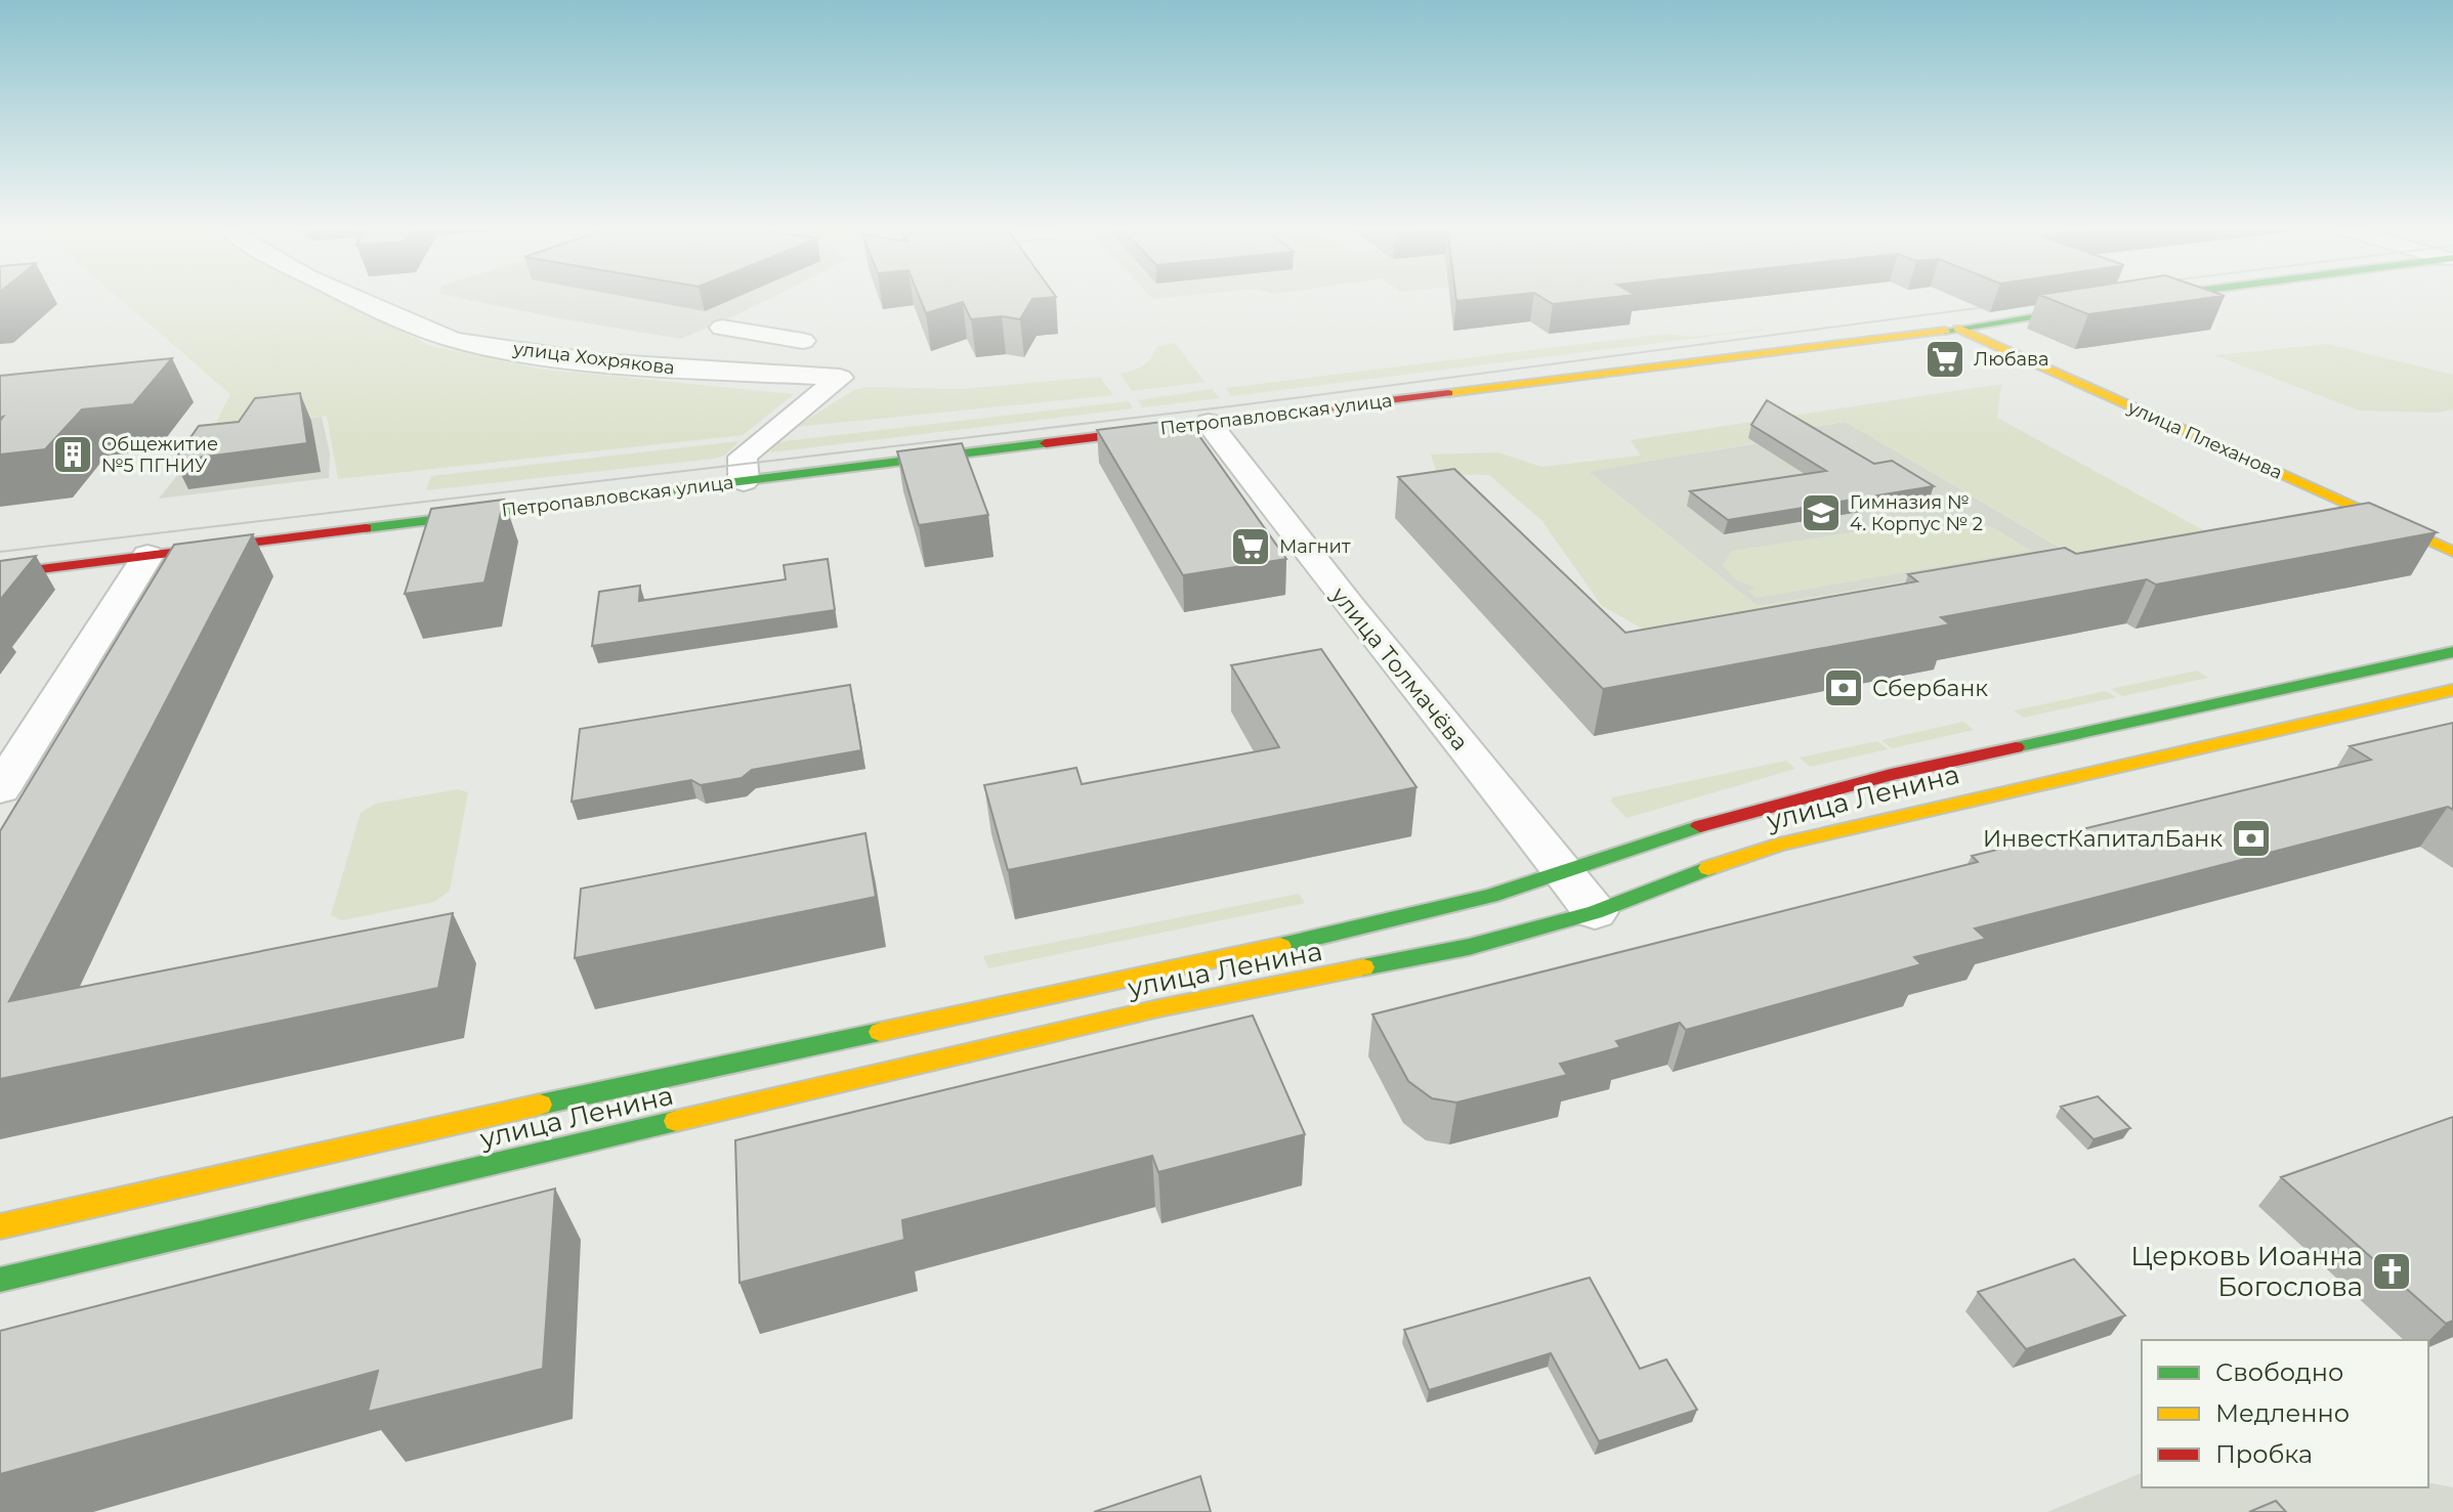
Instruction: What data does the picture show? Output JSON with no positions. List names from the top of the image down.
{
  "streets": {
    "main road": ["Петропавловская улица", "улица Плеханова", "улица Ленина"],
    "street": ["улица Хохрякова", "улица Толмачёва"]
  },
  "crossings": [
    ["улица Хохрякова", "Петропавловская улица"],
    ["Петропавловская улица", "улица Плеханова"],
    ["Петропавловская улица", "улица Толмачёва"],
    ["улица Толмачёва", "улица Ленина"]
  ],
  "places": {
    "supermarket": ["Любава", "Магнит"],
    "building": ["Общежитие №5 ПГНИУ"],
    "school or university": ["Гимназия № 4. Корпус № 2"],
    "bank": ["Сбербанк", "ИнвестКапиталБанк"],
    "church": ["Церковь Иоанна Богослова"]
  },
  "legend": ["Свободно", "Медленно", "Пробка"]
}
